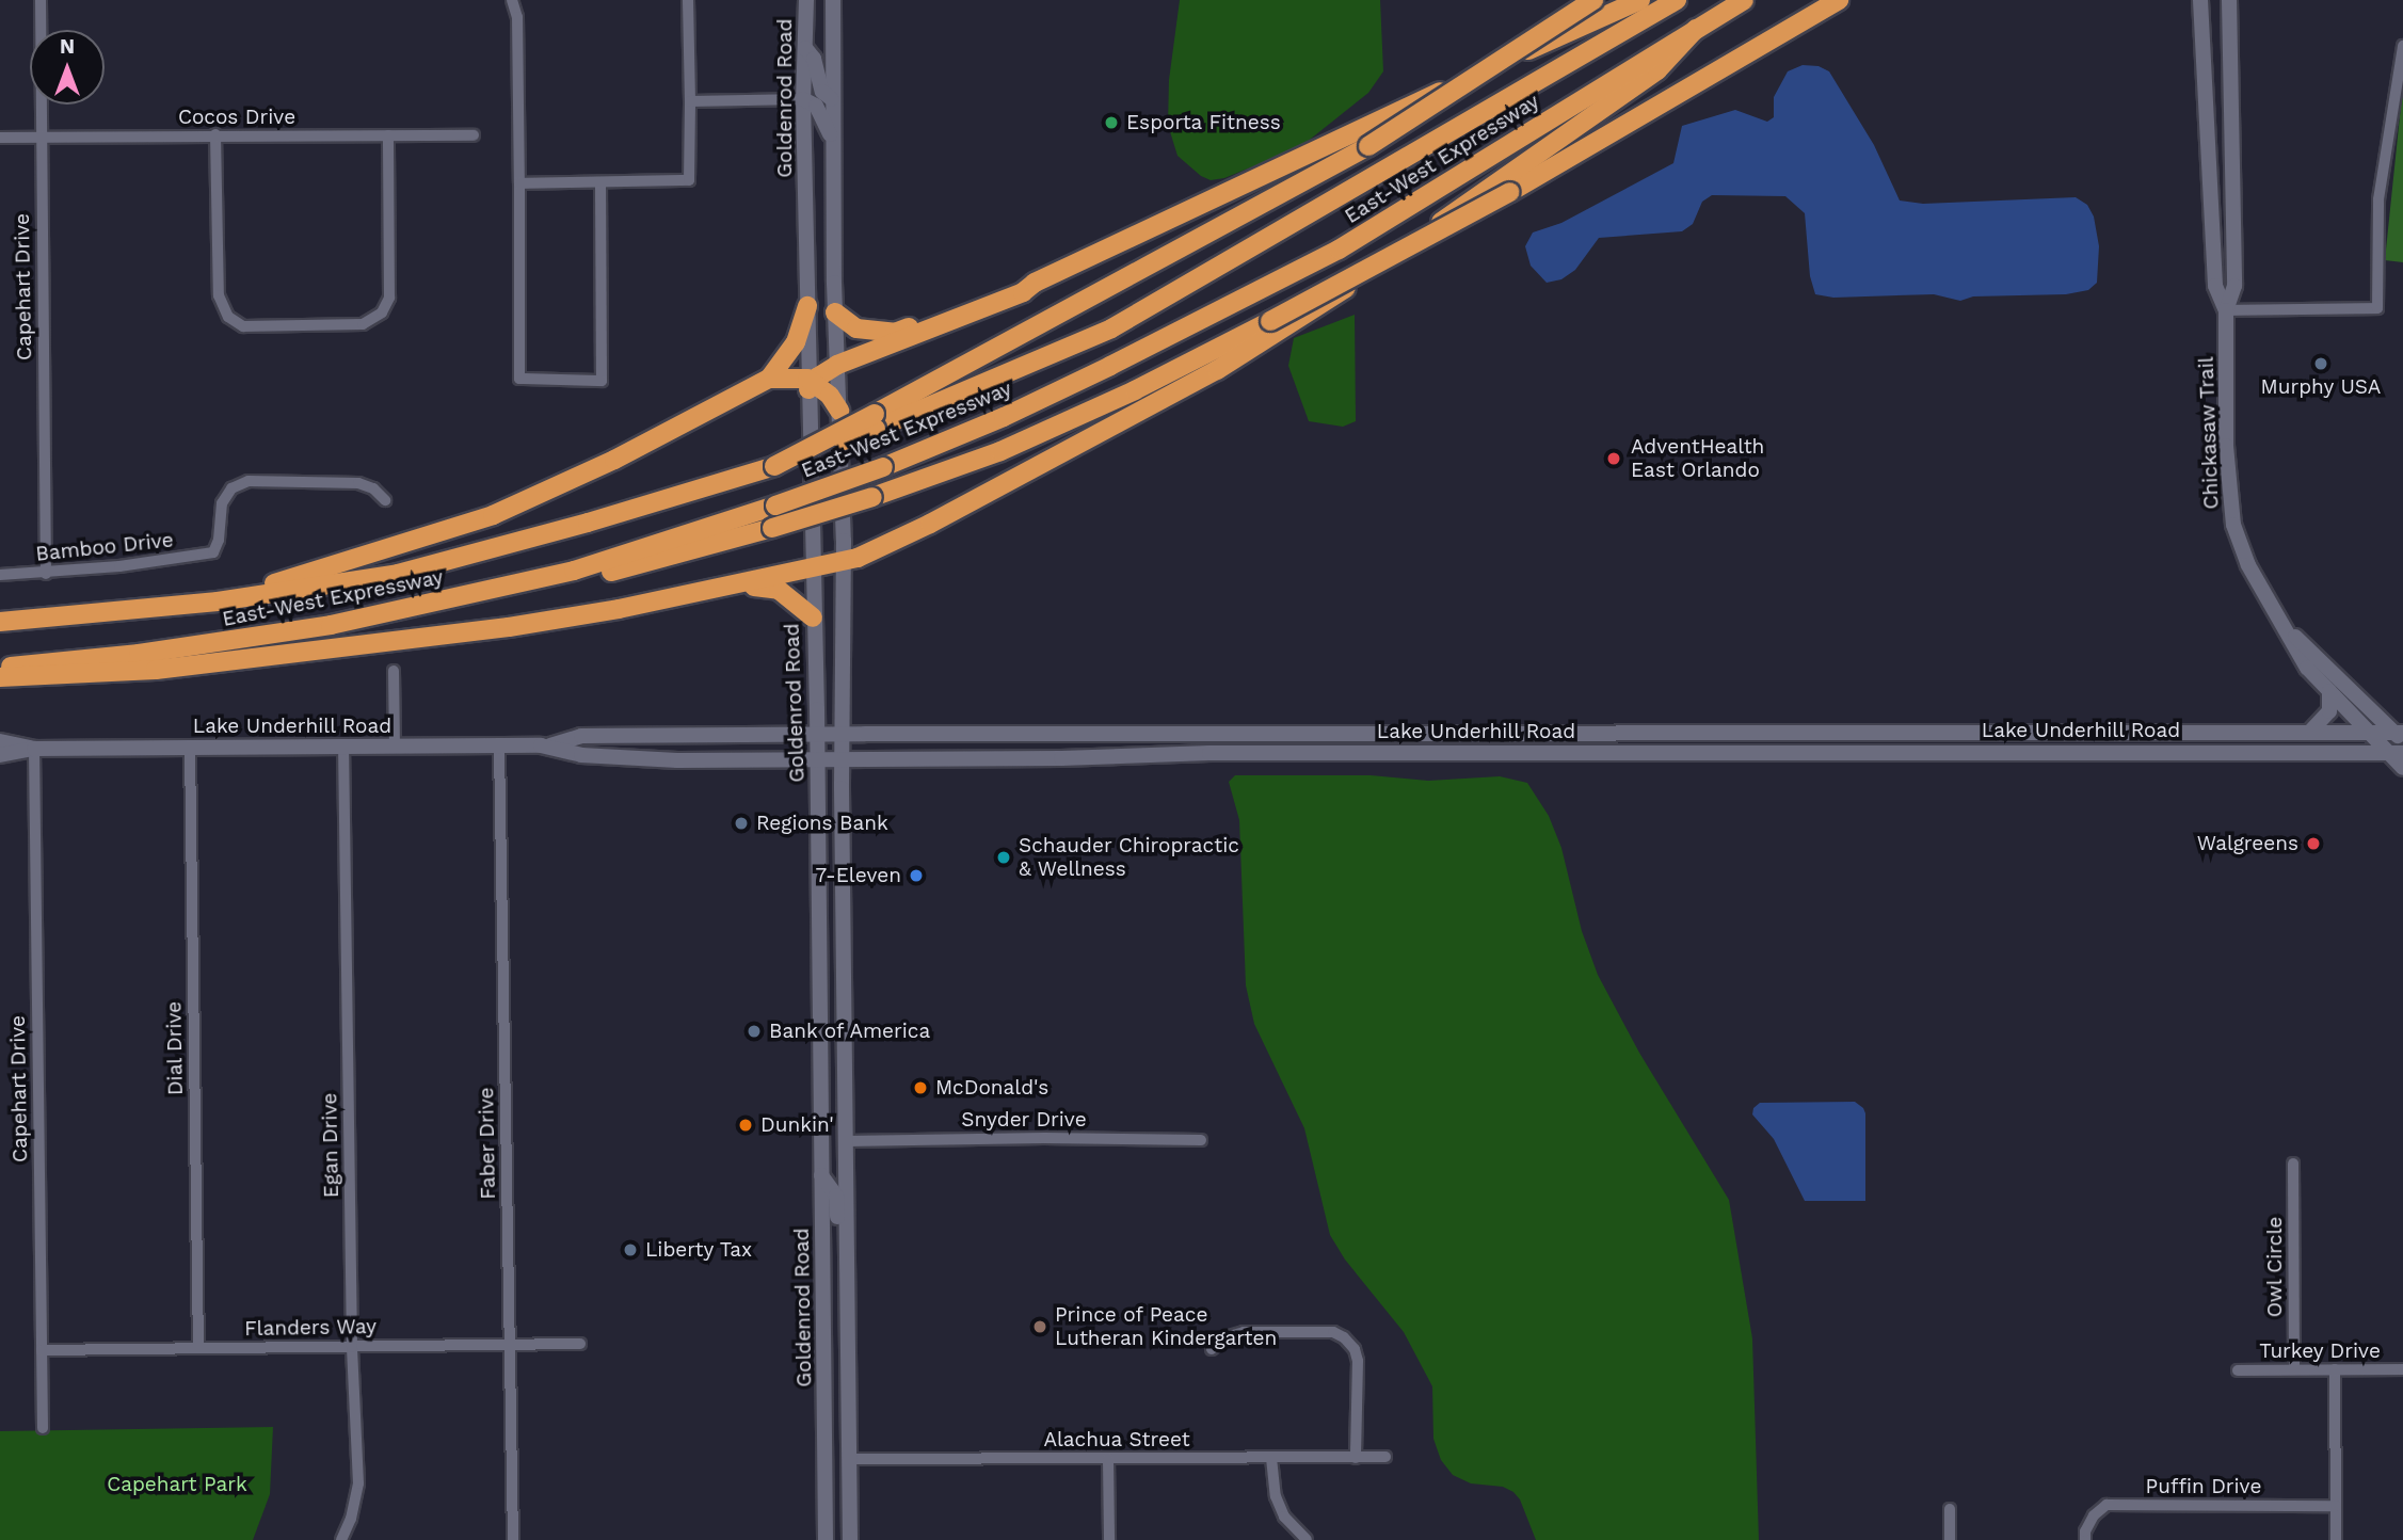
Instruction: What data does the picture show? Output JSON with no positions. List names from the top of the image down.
{
  "streets": {
    "highway": ["East-West Expressway"],
    "street": [
      "Goldenrod Road",
      "Cocos Drive",
      "Capehart Drive",
      "Chickasaw Trail",
      "Bamboo Drive",
      "Lake Underhill Road",
      "Dial Drive",
      "Snyder Drive",
      "Faber Drive",
      "Egan Drive",
      "Owl Circle",
      "Flanders Way",
      "Turkey Drive",
      "Alachua Street",
      "Puffin Drive"
    ]
  },
  "crossings": [
    ["Goldenrod Road", "Lake Underhill Road"],
    ["Cocos Drive", "Capehart Drive"],
    ["Capehart Drive", "Bamboo Drive"],
    ["Capehart Drive", "Lake Underhill Road"],
    ["Capehart Drive", "Flanders Way"],
    ["Chickasaw Trail", "Lake Underhill Road"],
    ["Lake Underhill Road", "Dial Drive"],
    ["Lake Underhill Road", "Faber Drive"],
    ["Lake Underhill Road", "Egan Drive"],
    ["Dial Drive", "Flanders Way"],
    ["Faber Drive", "Flanders Way"],
    ["Egan Drive", "Flanders Way"],
    ["Owl Circle", "Turkey Drive"]
  ],
  "parks": ["Capehart Park"],
  "places": [
    "Esporta Fitness",
    "Murphy USA",
    "AdventHealth East Orlando",
    "Regions Bank",
    "Walgreens",
    "Schauder Chiropractic & Wellness",
    "7-Eleven",
    "Bank of America",
    "McDonald's",
    "Dunkin'",
    "Liberty Tax",
    "Prince of Peace Lutheran Kindergarten"
  ],
  "north": "top"
}
